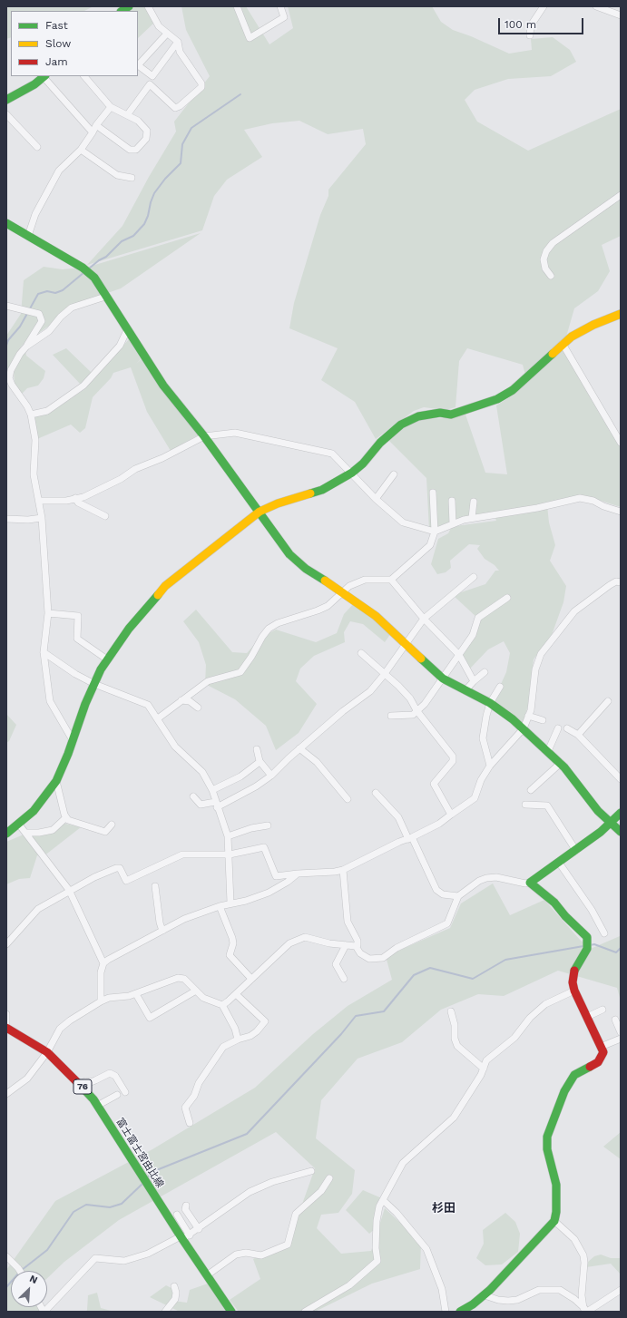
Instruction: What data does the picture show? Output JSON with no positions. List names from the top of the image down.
{
  "streets": {
    "street": ["76", "富士富士宮由比線"]
  },
  "districts": ["杉田"],
  "legend": ["Fast", "Slow", "Jam"],
  "scale_bar": "100 m",
  "north": "top right"
}
